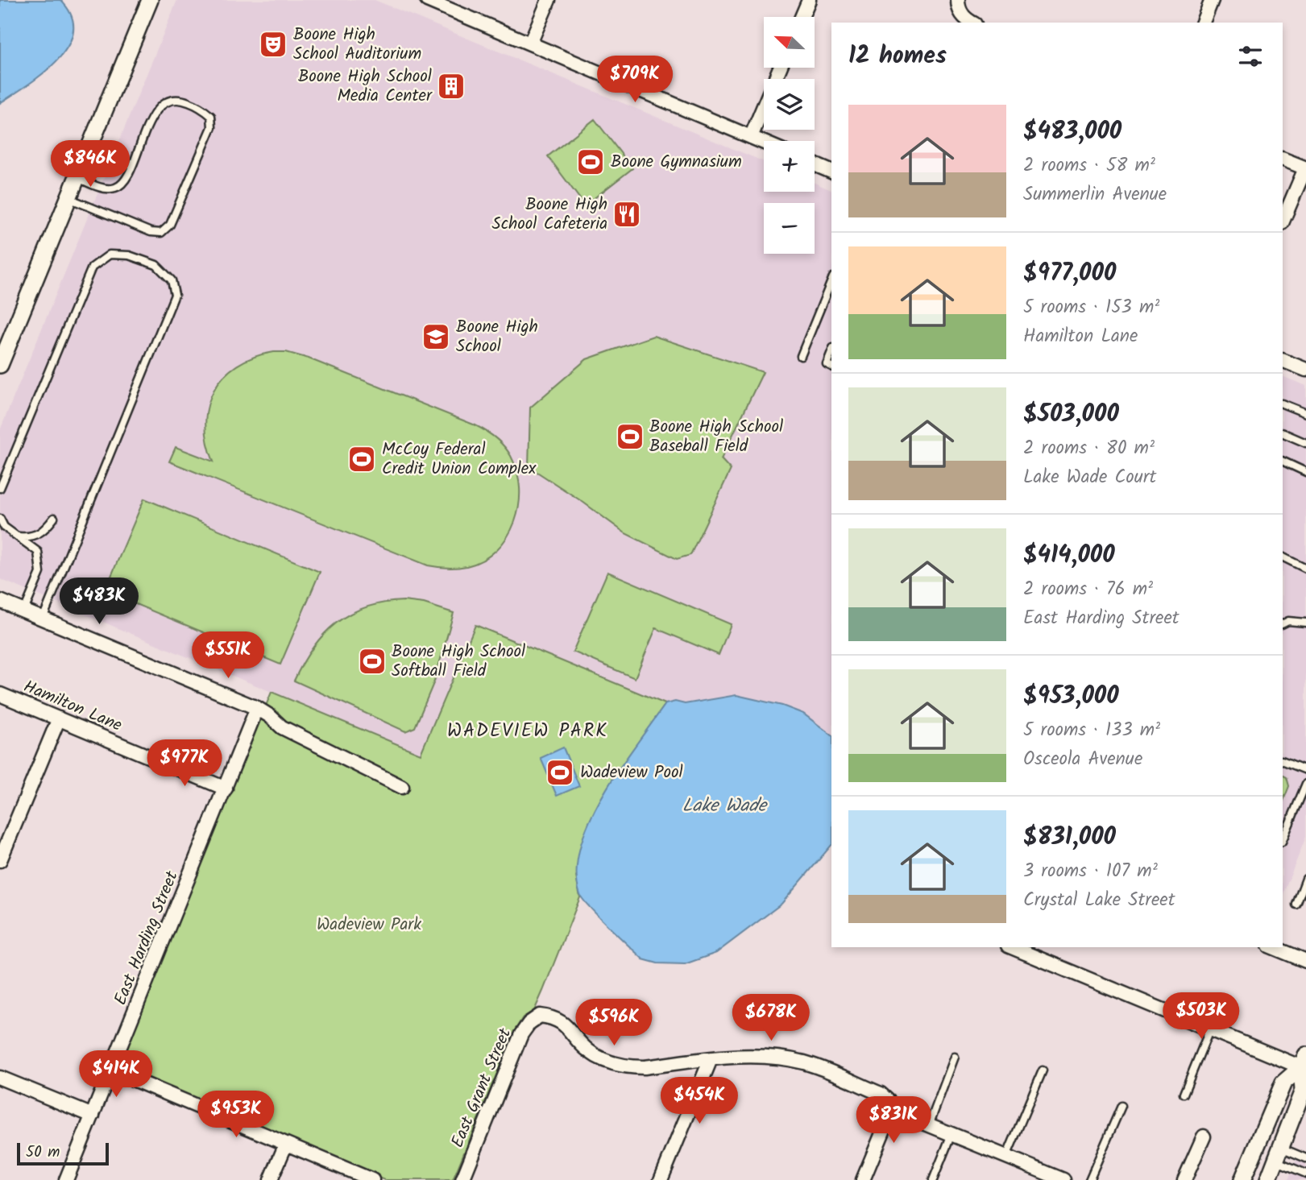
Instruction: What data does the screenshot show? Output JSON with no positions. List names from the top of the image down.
{
  "streets": {
    "street": ["Hamilton Lane", "East Harding Street", "East Grant Street"]
  },
  "crossings": [
    ["Hamilton Lane", "East Harding Street"]
  ],
  "districts": ["WADEVIEW PARK"],
  "water": ["Lake Wade"],
  "parks": ["Wadeview Park"],
  "places": {
    "theatre": ["Boone High School Auditorium"],
    "building": ["Boone High School Media Center"],
    "sports": [
      "Boone Gymnasium",
      "Boone High School Baseball Field",
      "McCoy Federal Credit Union Complex",
      "Boone High School Softball Field",
      "Wadeview Pool"
    ],
    "restaurant": ["Boone High School Cafeteria"],
    "school or university": ["Boone High School"]
  },
  "scale_bar": "50 m",
  "north": "top left",
  "page": {
    "map_buttons": ["+", "−"],
    "heading": "12 homes",
    "price": [
      "$709K",
      "$846K",
      "$483K",
      "$551K",
      "$977K",
      "$503K",
      "$678K",
      "$596K",
      "$414K",
      "$454K",
      "$953K",
      "$831K"
    ],
    "list": [
      {
        "name": "$483,000",
        "note": "2 rooms · 58 m² · Summerlin Avenue"
      },
      {
        "name": "$977,000",
        "note": "5 rooms · 153 m² · Hamilton Lane"
      },
      {
        "name": "$503,000",
        "note": "2 rooms · 80 m² · Lake Wade Court"
      },
      {
        "name": "$414,000",
        "note": "2 rooms · 76 m² · East Harding Street"
      },
      {
        "name": "$953,000",
        "note": "5 rooms · 133 m² · Osceola Avenue"
      },
      {
        "name": "$831,000",
        "note": "3 rooms · 107 m² · Crystal Lake Street"
      }
    ],
    "scale": "50 m"
  }
}
